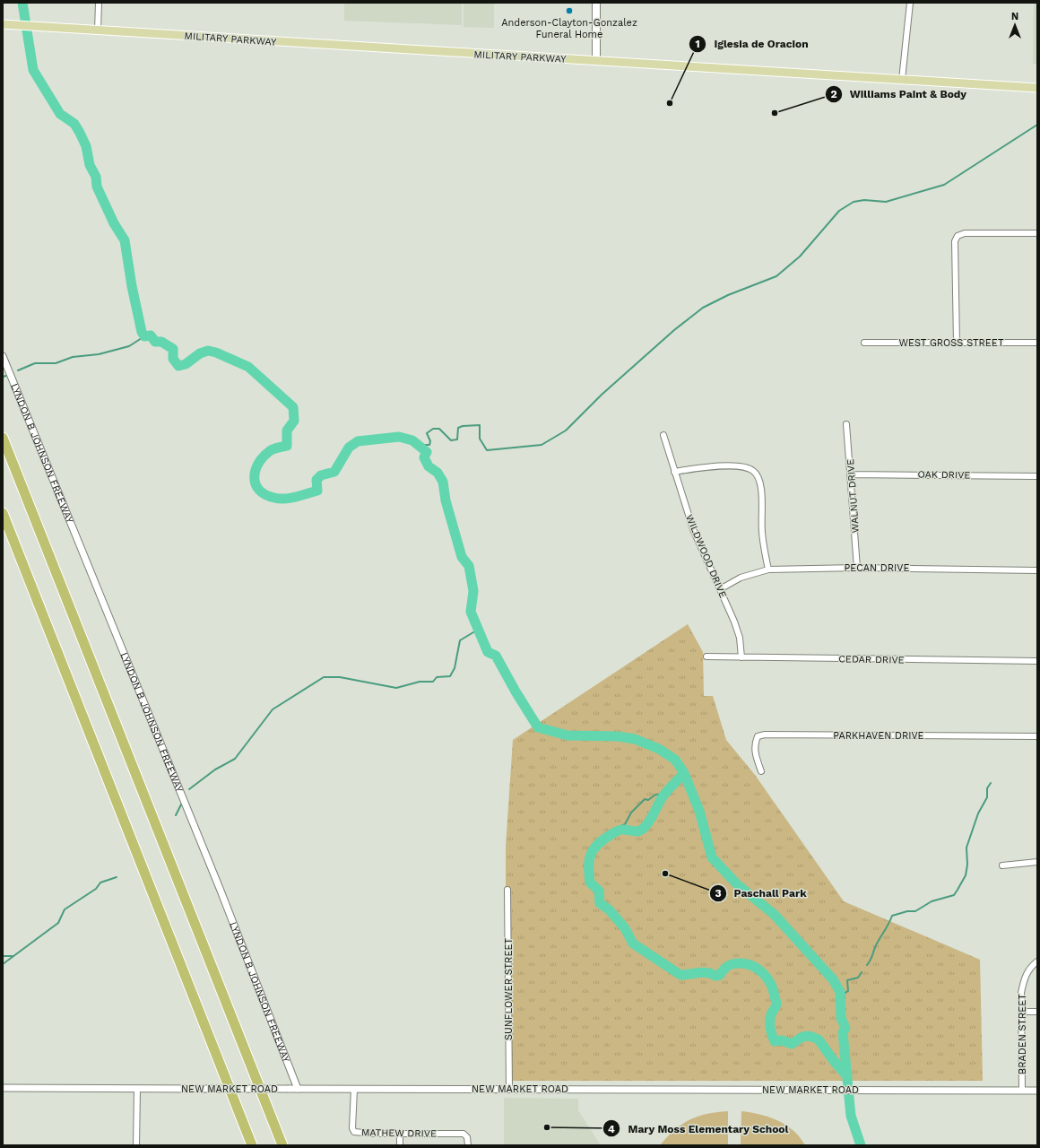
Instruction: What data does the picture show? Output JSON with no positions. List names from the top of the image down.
{
  "streets": {
    "main road": ["MILITARY PARKWAY"],
    "street": [
      "WEST GROSS STREET",
      "LYNDON B JOHNSON FREEWAY",
      "OAK DRIVE",
      "WALNUT DRIVE",
      "WILDWOOD DRIVE",
      "PECAN DRIVE",
      "CEDAR DRIVE",
      "PARKHAVEN DRIVE",
      "SUNFLOWER STREET",
      "BRADEN STREET",
      "NEW MARKET ROAD",
      "MATHEW DRIVE"
    ]
  },
  "crossings": [
    ["LYNDON B JOHNSON FREEWAY", "NEW MARKET ROAD"],
    ["OAK DRIVE", "WALNUT DRIVE"],
    ["WALNUT DRIVE", "PECAN DRIVE"],
    ["WILDWOOD DRIVE", "PECAN DRIVE"],
    ["WILDWOOD DRIVE", "CEDAR DRIVE"],
    ["SUNFLOWER STREET", "NEW MARKET ROAD"],
    ["BRADEN STREET", "NEW MARKET ROAD"],
    ["NEW MARKET ROAD", "MATHEW DRIVE"]
  ],
  "places": [
    "Anderson-Clayton-Gonzalez Funeral Home",
    "Iglesia de Oracion",
    "Williams Paint & Body",
    "Paschall Park",
    "Mary Moss Elementary School"
  ],
  "north": "top"
}
